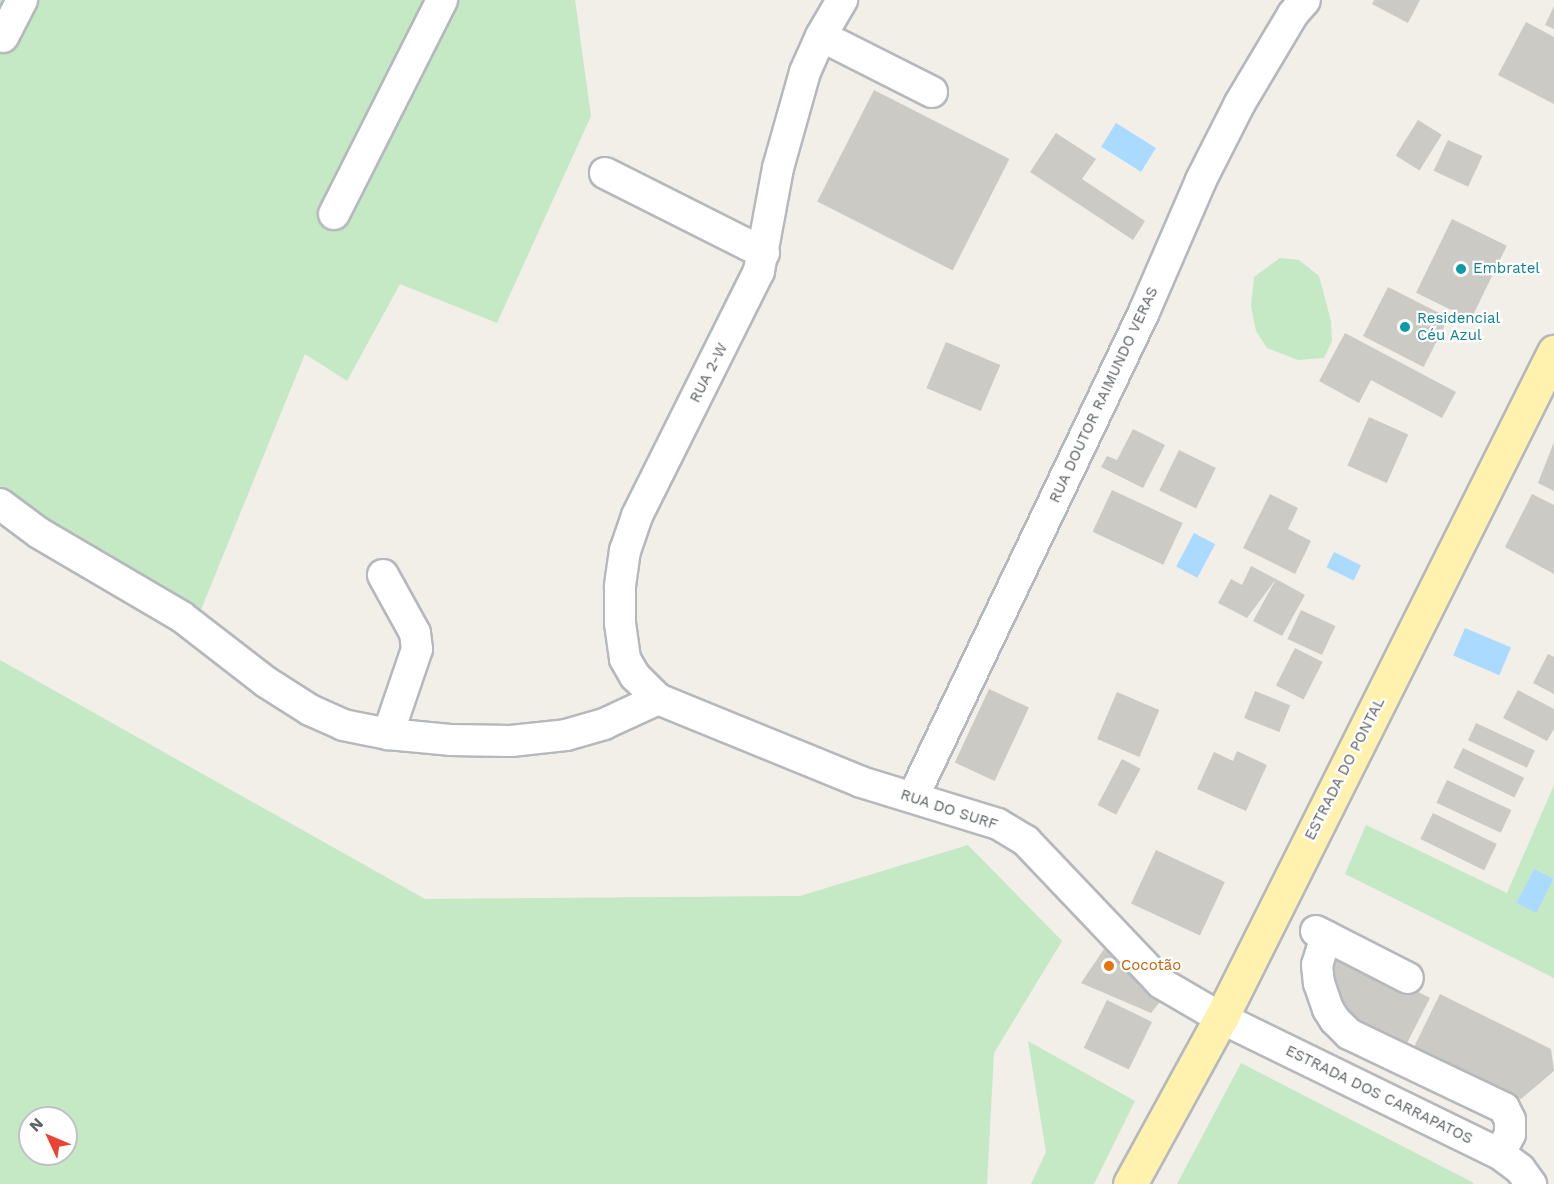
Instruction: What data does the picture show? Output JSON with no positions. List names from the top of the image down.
{
  "streets": {
    "main road": ["ESTRADA DO PONTAL"],
    "street": [
      "RUA 2-W",
      "RUA DOUTOR RAIMUNDO VERAS",
      "RUA DO SURF",
      "ESTRADA DOS CARRAPATOS"
    ]
  },
  "crossings": [
    ["RUA 2-W", "RUA DO SURF"],
    ["RUA DOUTOR RAIMUNDO VERAS", "RUA DO SURF"],
    ["ESTRADA DO PONTAL", "RUA DO SURF"],
    ["ESTRADA DO PONTAL", "ESTRADA DOS CARRAPATOS"],
    ["RUA DO SURF", "ESTRADA DOS CARRAPATOS"]
  ],
  "places": ["Embratel", "Residencial Céu Azul", "Cocotão"],
  "north": "top left"
}
